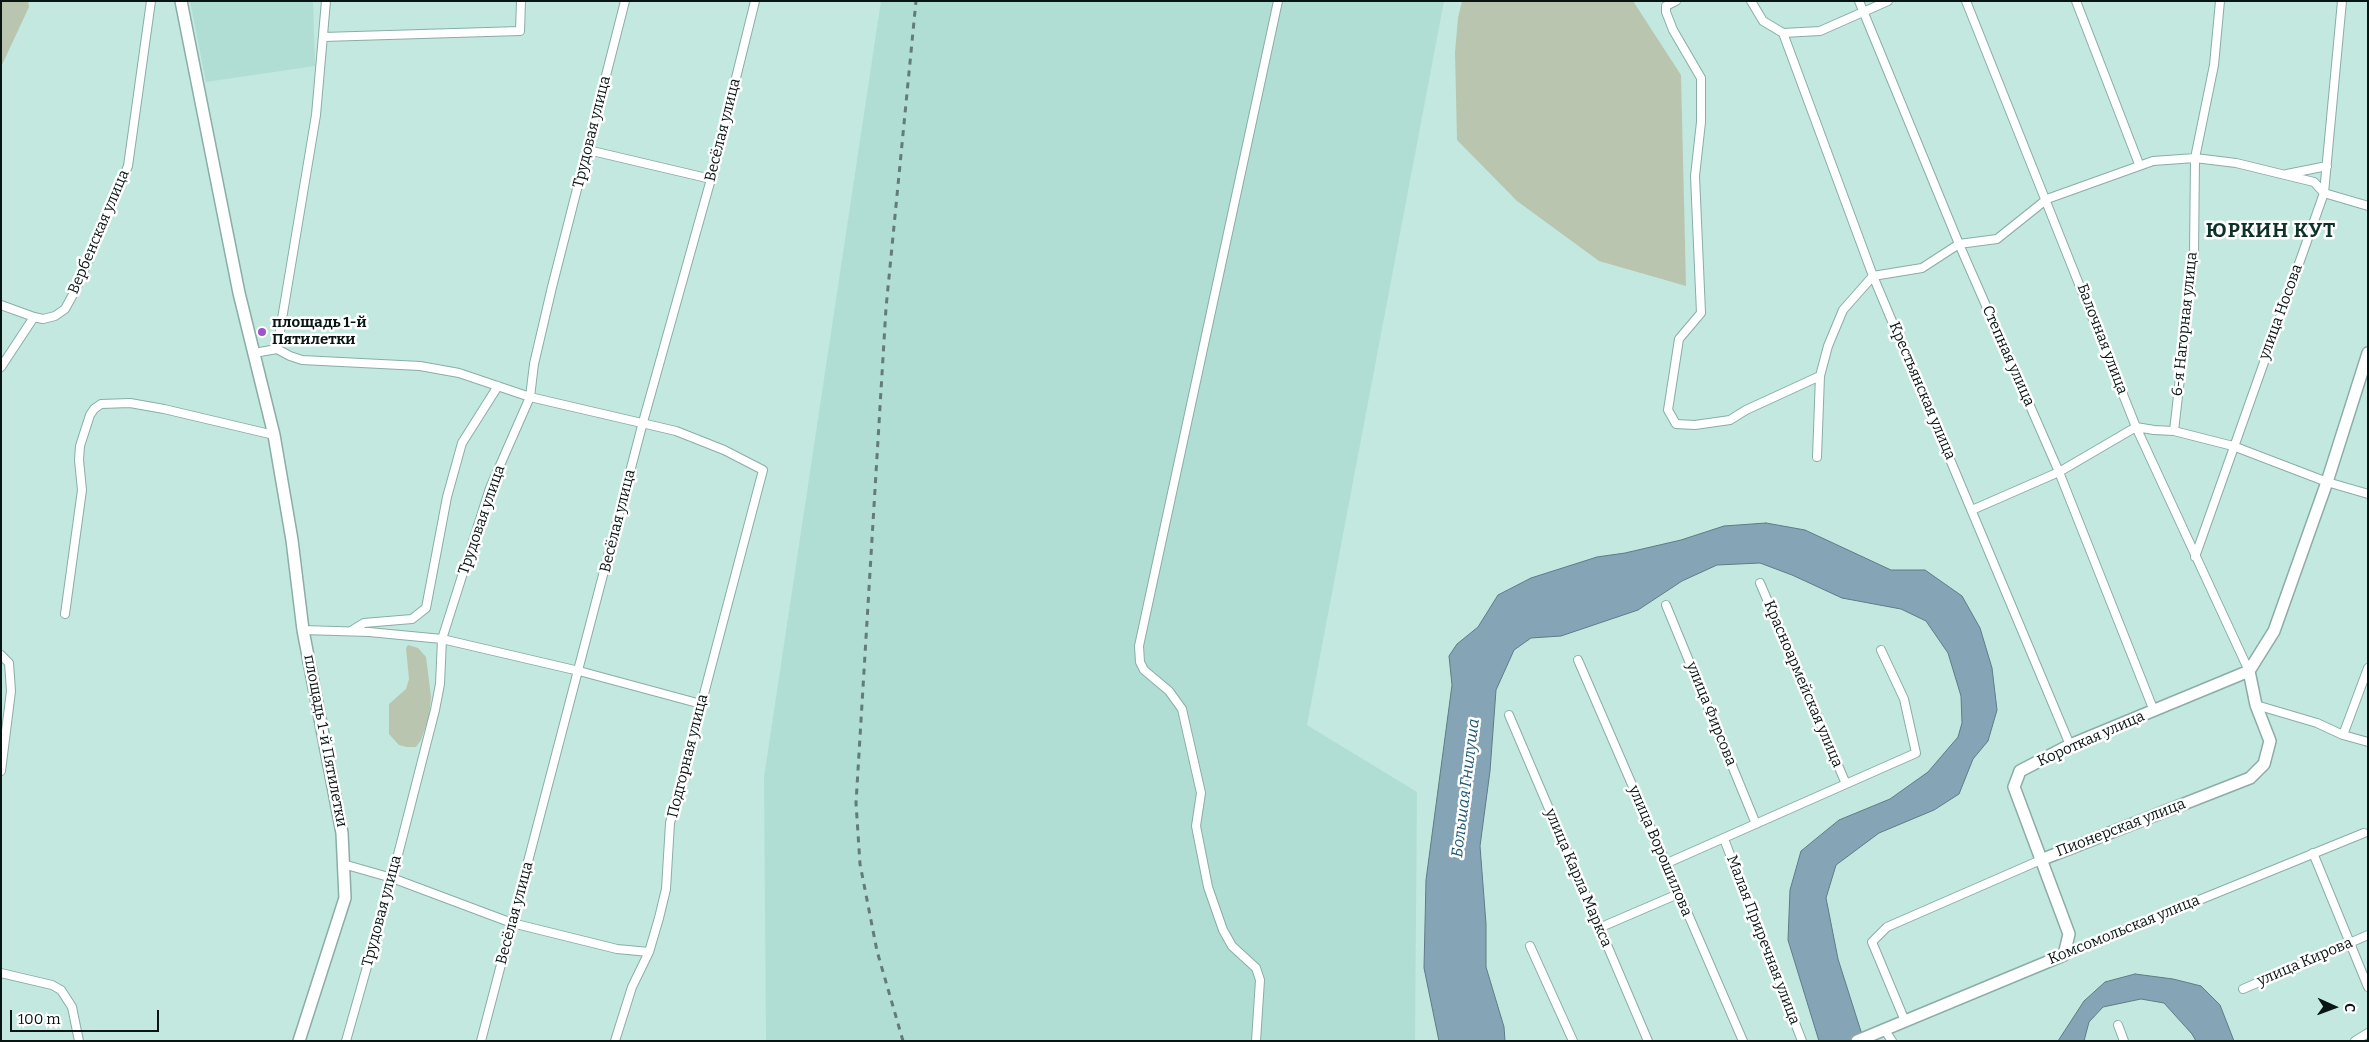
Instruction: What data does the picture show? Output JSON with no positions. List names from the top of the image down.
{
  "streets": {
    "main road": [
      "Короткая улица",
      "площадь 1-й Пятилетки",
      "Пионерская улица",
      "Комсомольская улица"
    ],
    "street": [
      "Весёлая улица",
      "Трудовая улица",
      "Вербенская улица",
      "улица Носова",
      "6-я Нагорная улица",
      "Балочная улица",
      "Степная улица",
      "Крестьянская улица",
      "Красноармейская улица",
      "улица Фирсова",
      "Подгорная улица",
      "улица Ворошилова",
      "улица Карла Маркса",
      "Малая Приречная улица",
      "улица Кирова"
    ]
  },
  "crossings": [
    ["Весёлая улица", "Подгорная улица"],
    ["улица Носова", "Балочная улица"],
    ["Балочная улица", "Короткая улица"],
    ["Балочная улица", "Пионерская улица"],
    ["Степная улица", "Короткая улица"],
    ["Крестьянская улица", "Короткая улица"],
    ["Короткая улица", "Пионерская улица"],
    ["Короткая улица", "Комсомольская улица"],
    ["Пионерская улица", "Комсомольская улица"]
  ],
  "districts": ["ЮРКИН КУТ"],
  "water": ["Большая Гнилуша"],
  "places": ["площадь 1-й Пятилетки"],
  "scale_bar": "100 m",
  "north": "right"
}
